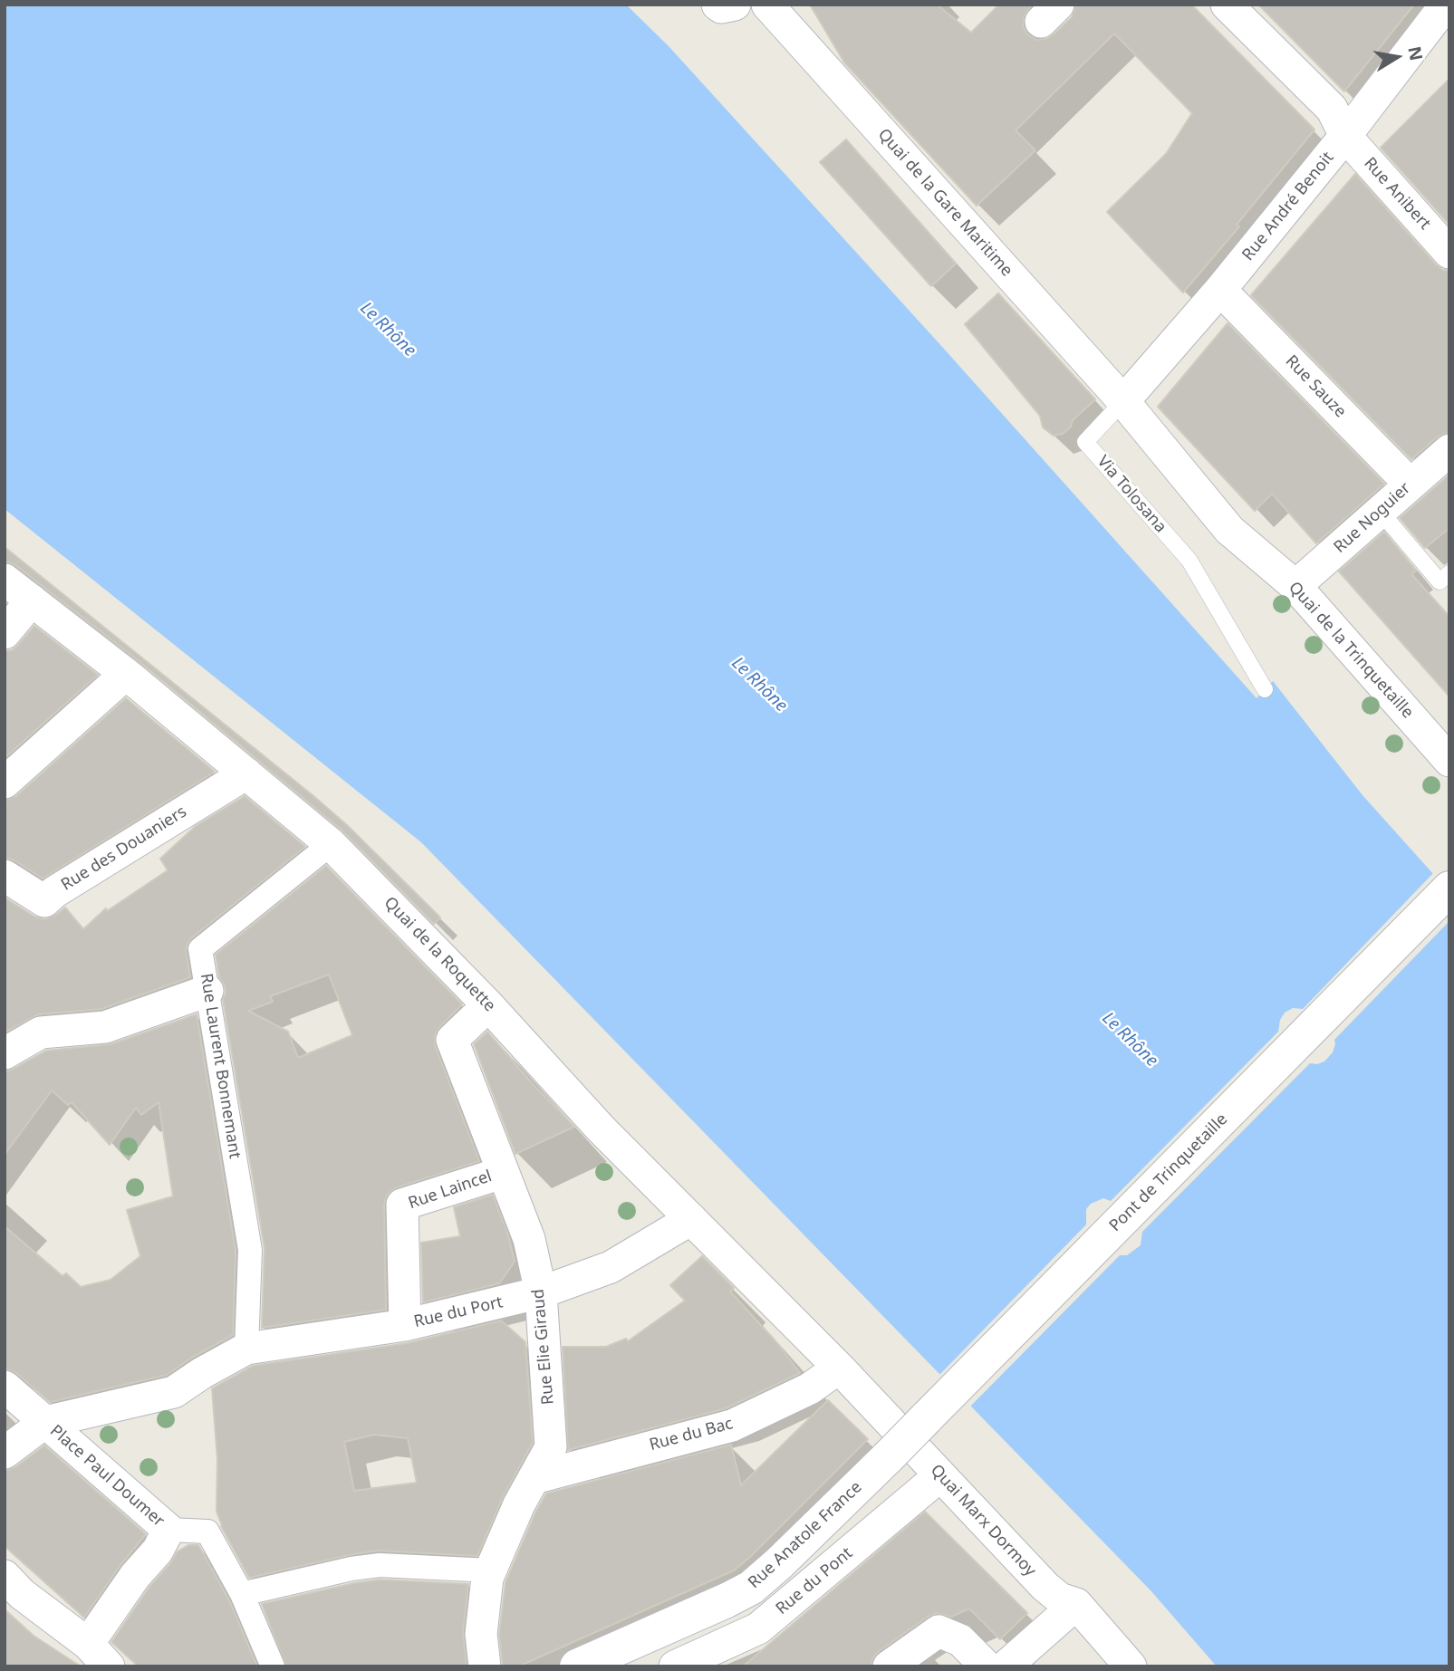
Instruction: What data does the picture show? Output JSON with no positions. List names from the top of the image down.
{
  "streets": {
    "main road": ["Pont de Trinquetaille", "Rue Anatole France"],
    "street": [
      "Rue Anibert",
      "Quai de la Gare Maritime",
      "Rue André Benoit",
      "Rue Sauze",
      "Rue Noguier",
      "Quai de la Trinquetaille",
      "Rue des Douaniers",
      "Quai de la Roquette",
      "Rue Laurent Bonnemant",
      "Rue Laincel",
      "Rue du Port",
      "Rue Elie Giraud",
      "Rue du Bac",
      "Place Paul Doumer",
      "Quai Marx Dormoy",
      "Rue du Pont"
    ],
    "lane": ["Via Tolosana"]
  },
  "crossings": [
    ["Rue Anibert", "Rue André Benoit"],
    ["Quai de la Gare Maritime", "Rue André Benoit"],
    ["Quai de la Gare Maritime", "Via Tolosana"],
    ["Quai de la Gare Maritime", "Quai de la Trinquetaille"],
    ["Rue André Benoit", "Rue Sauze"],
    ["Rue André Benoit", "Via Tolosana"],
    ["Rue André Benoit", "Quai de la Trinquetaille"],
    ["Rue Sauze", "Rue Noguier"],
    ["Via Tolosana", "Quai de la Trinquetaille"],
    ["Rue Noguier", "Quai de la Trinquetaille"],
    ["Rue des Douaniers", "Quai de la Roquette"],
    ["Quai de la Roquette", "Rue Laurent Bonnemant"],
    ["Quai de la Roquette", "Rue du Port"],
    ["Quai de la Roquette", "Rue Elie Giraud"],
    ["Quai de la Roquette", "Rue du Bac"],
    ["Quai de la Roquette", "Quai Marx Dormoy"],
    ["Rue Laurent Bonnemant", "Rue du Port"],
    ["Rue Laurent Bonnemant", "Place Paul Doumer"],
    ["Pont de Trinquetaille", "Rue Anatole France"],
    ["Rue Laincel", "Rue du Port"],
    ["Rue Laincel", "Rue Elie Giraud"],
    ["Rue du Port", "Rue Elie Giraud"],
    ["Rue du Port", "Place Paul Doumer"],
    ["Rue Elie Giraud", "Rue du Bac"],
    ["Rue du Bac", "Quai Marx Dormoy"],
    ["Quai Marx Dormoy", "Rue du Pont"]
  ],
  "water": ["Le Rhône"],
  "north": "right"
}
